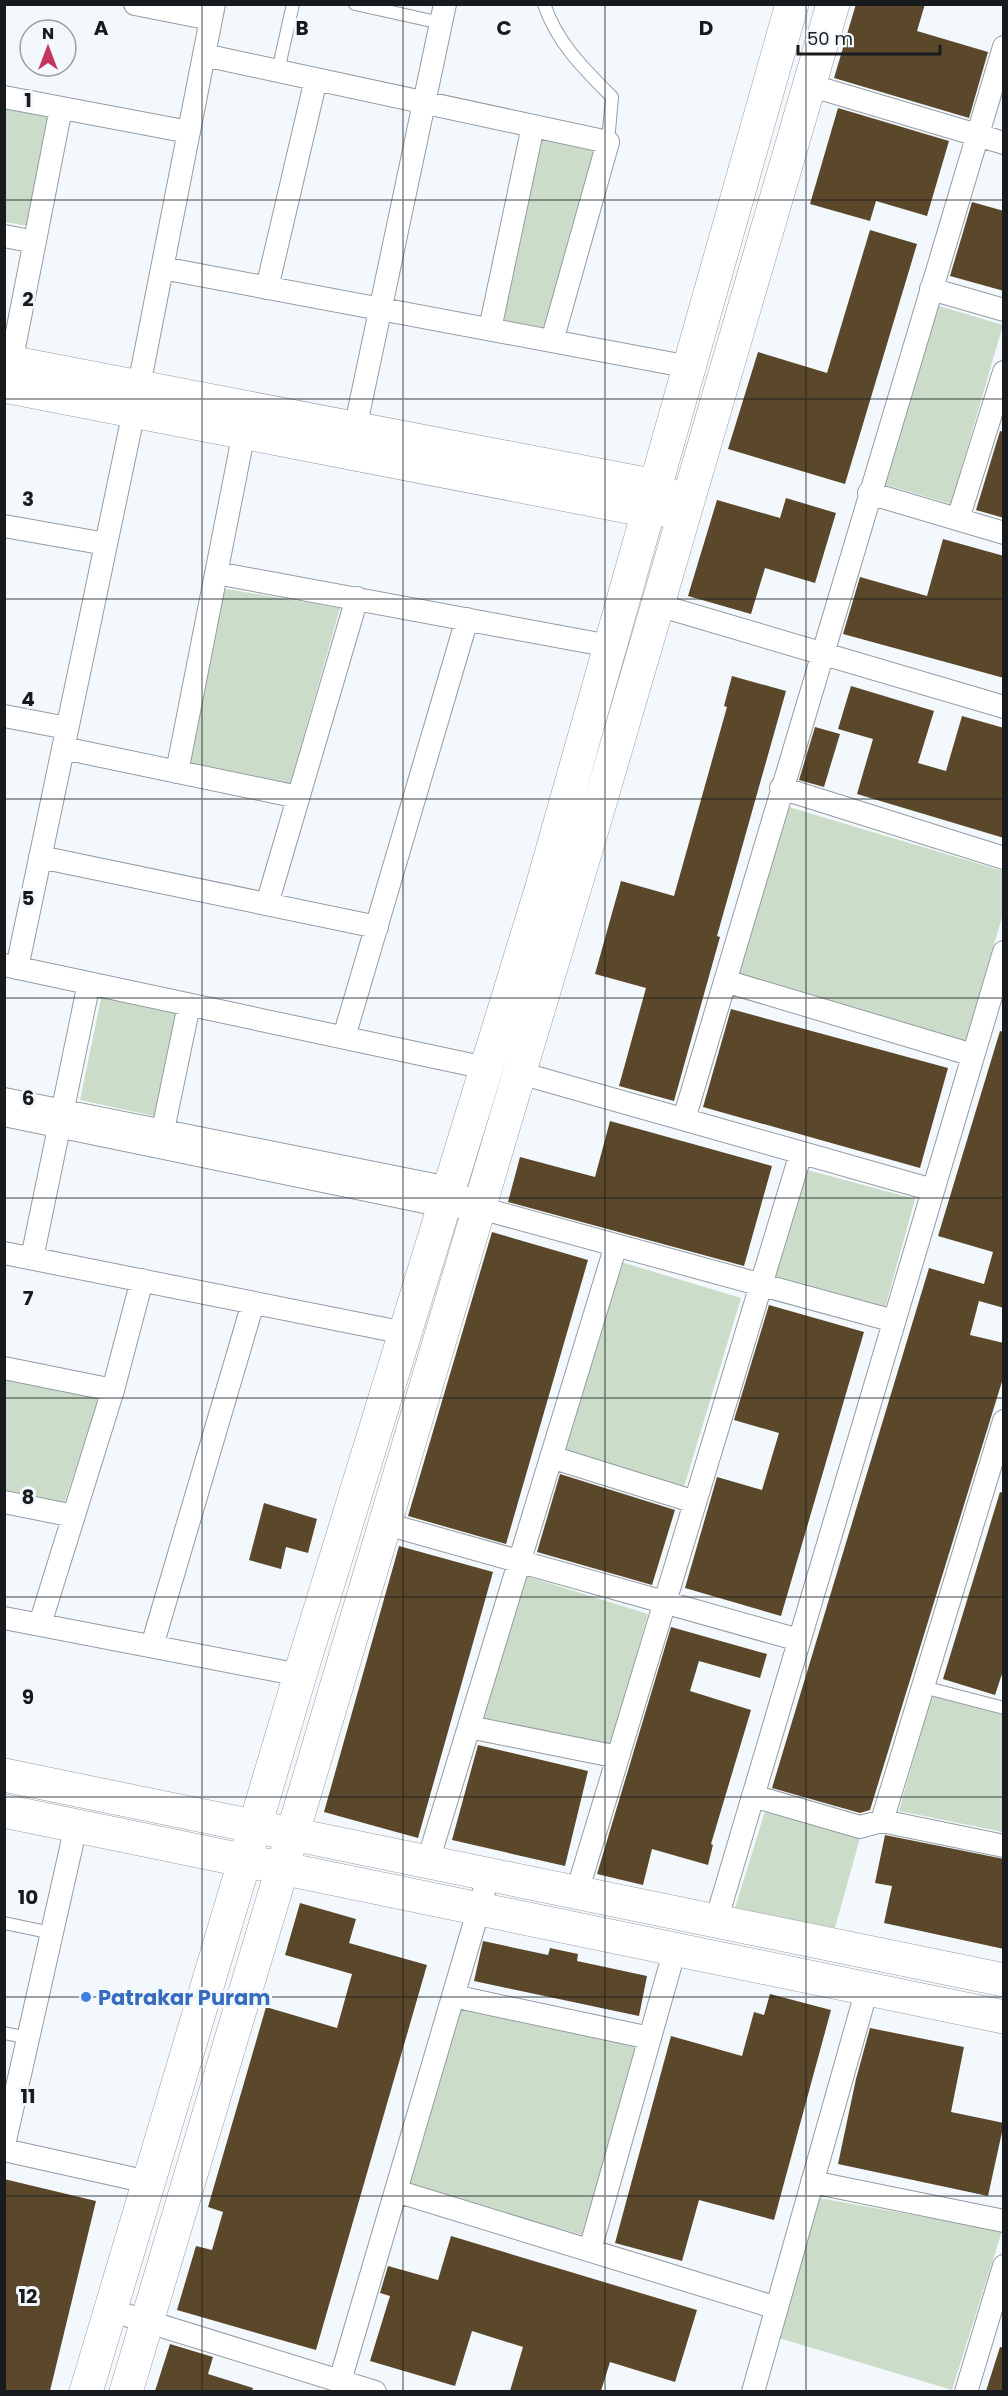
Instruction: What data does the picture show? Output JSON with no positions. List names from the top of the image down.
{
  "places": ["Patrakar Puram"],
  "scale_bar": "50 m",
  "north": "top",
  "grid": {
    "columns": [
      "A",
      "B",
      "C",
      "D"
    ],
    "rows": [
      "1",
      "2",
      "3",
      "4",
      "5",
      "6",
      "7",
      "8",
      "9",
      "10",
      "11",
      "12"
    ]
  }
}
